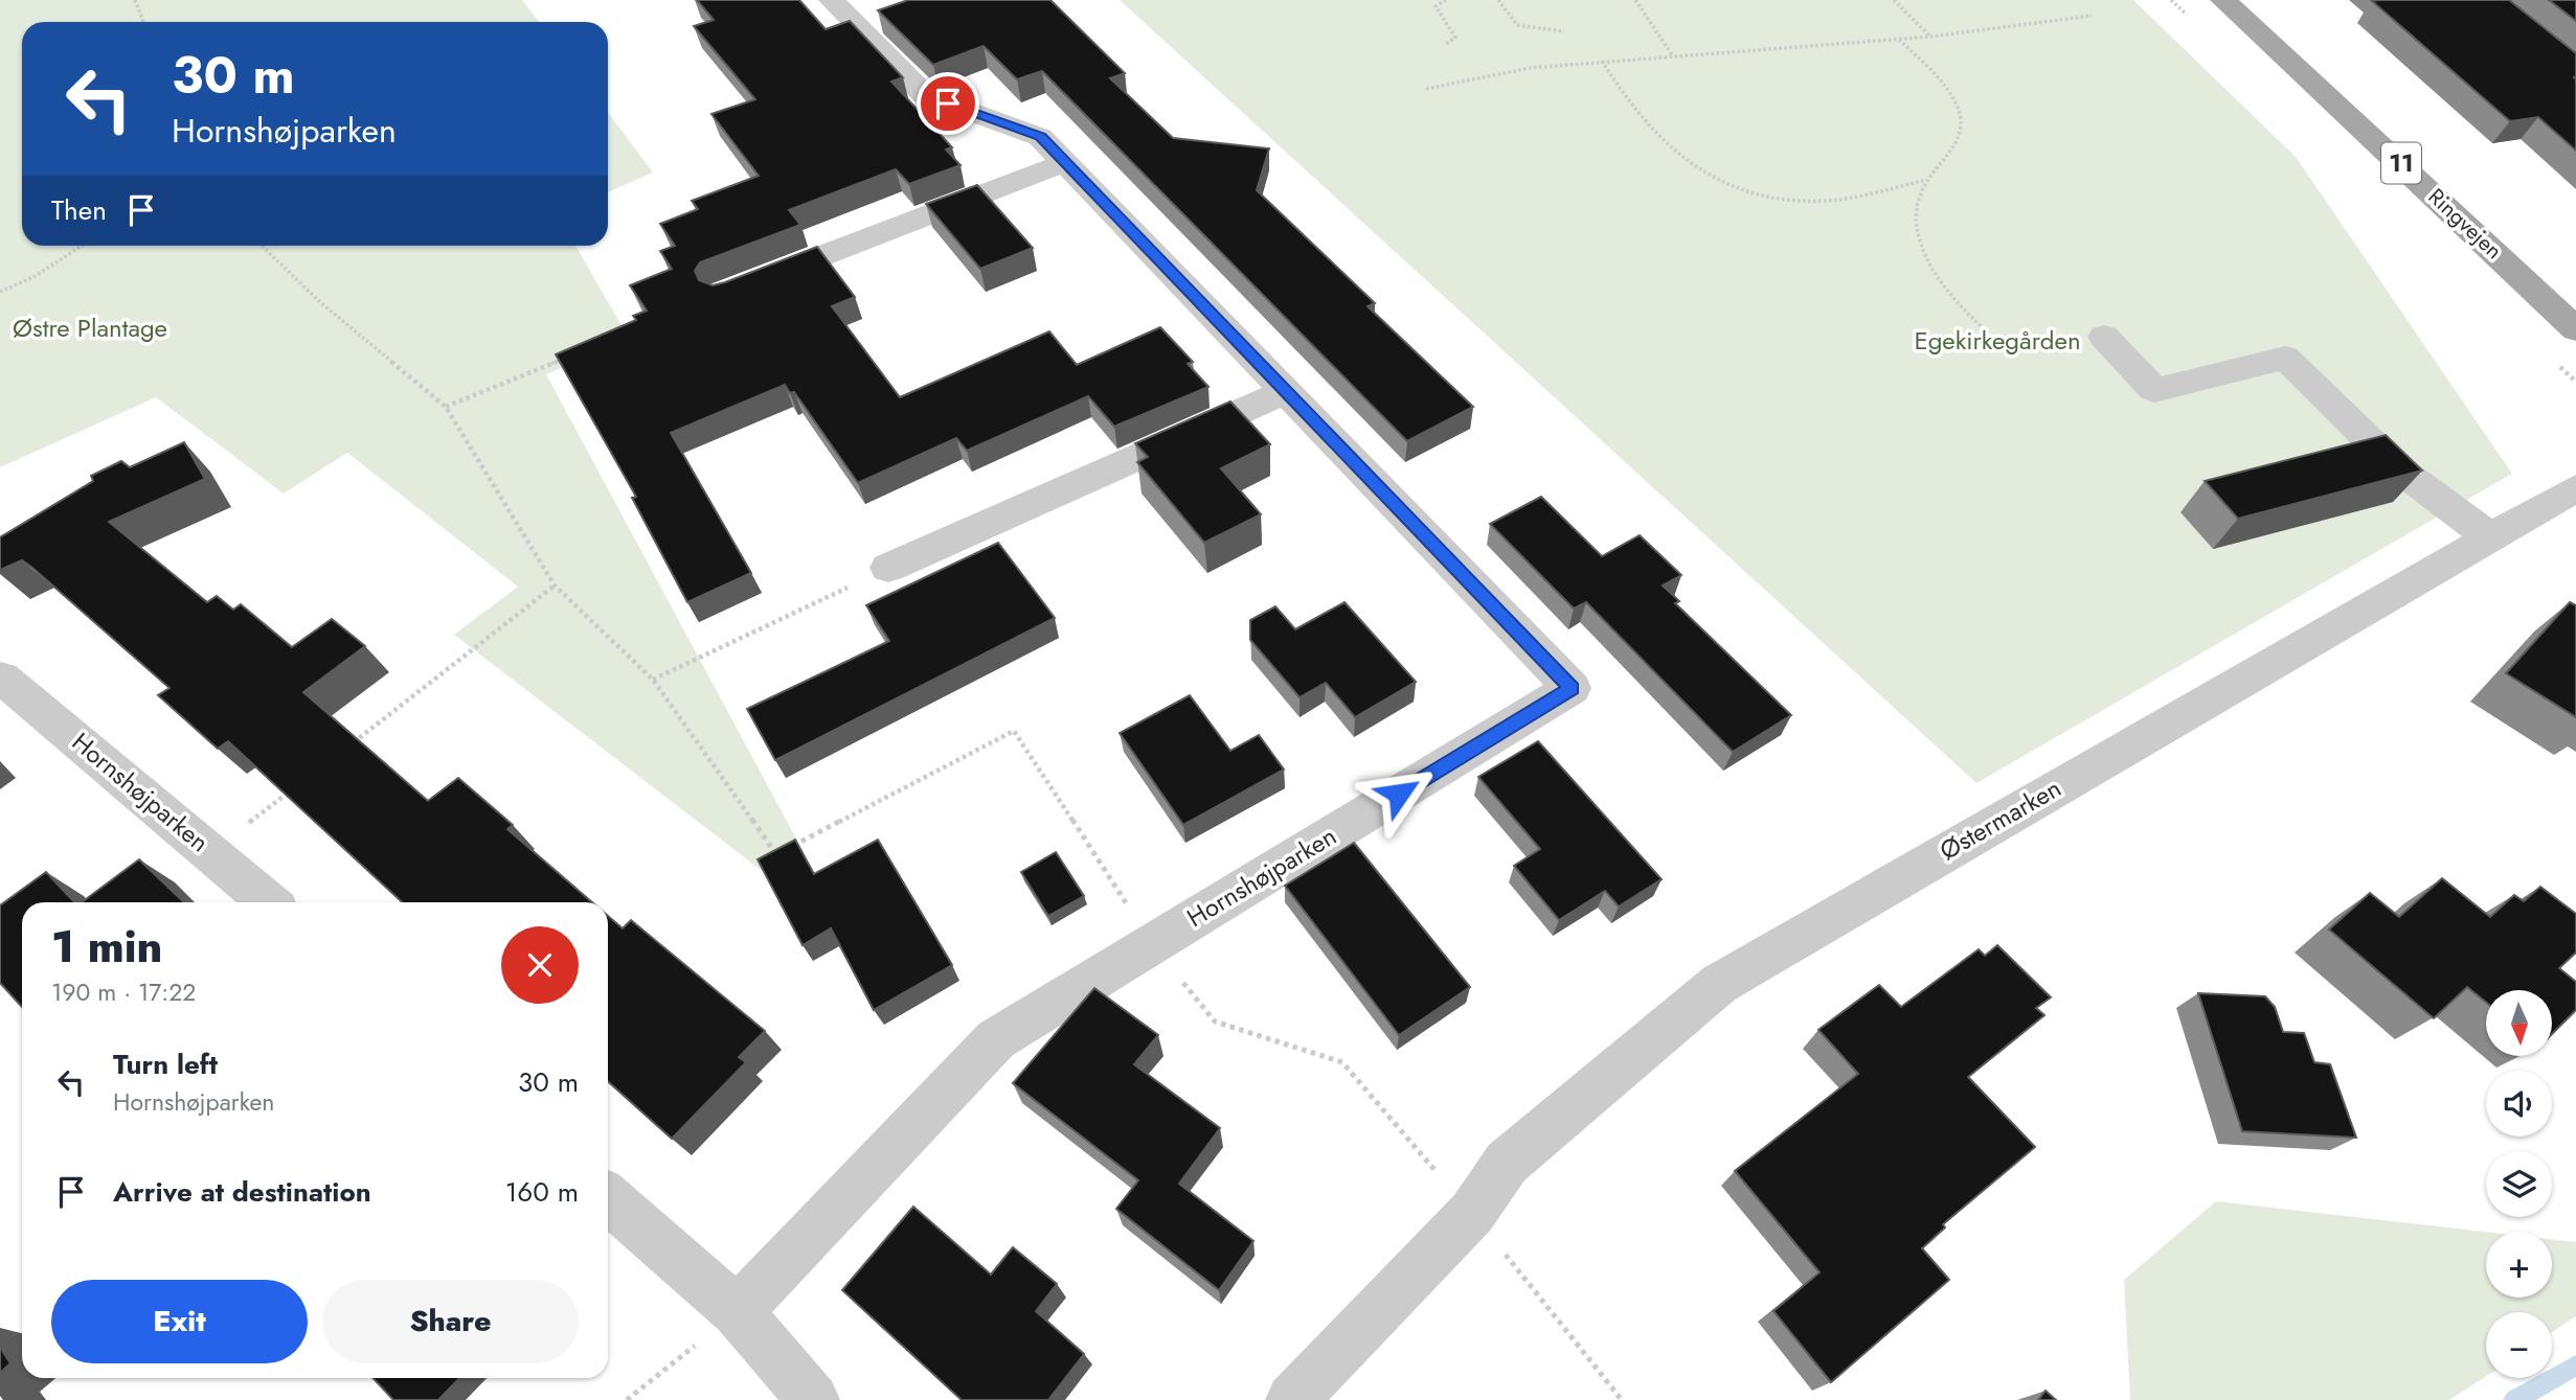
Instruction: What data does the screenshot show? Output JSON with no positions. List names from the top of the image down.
{
  "streets": {
    "main road": ["11", "Ringvejen"],
    "street": ["Hornshøjparken", "Østermarken"]
  },
  "parks": ["Østre Plantage", "Egekirkegården"],
  "north": "bottom",
  "page": {
    "turn": ["30 m", "Hornshøjparken"],
    "then": "Then",
    "heading": ["1 min", "190 m · 17:22"],
    "map_buttons": ["+", "−"],
    "list": [
      {
        "name": "Turn left",
        "note": "Hornshøjparken",
        "value": "30 m"
      },
      {
        "name": "Arrive at destination",
        "value": "160 m"
      }
    ],
    "buttons": ["Exit", "Share"]
  }
}
